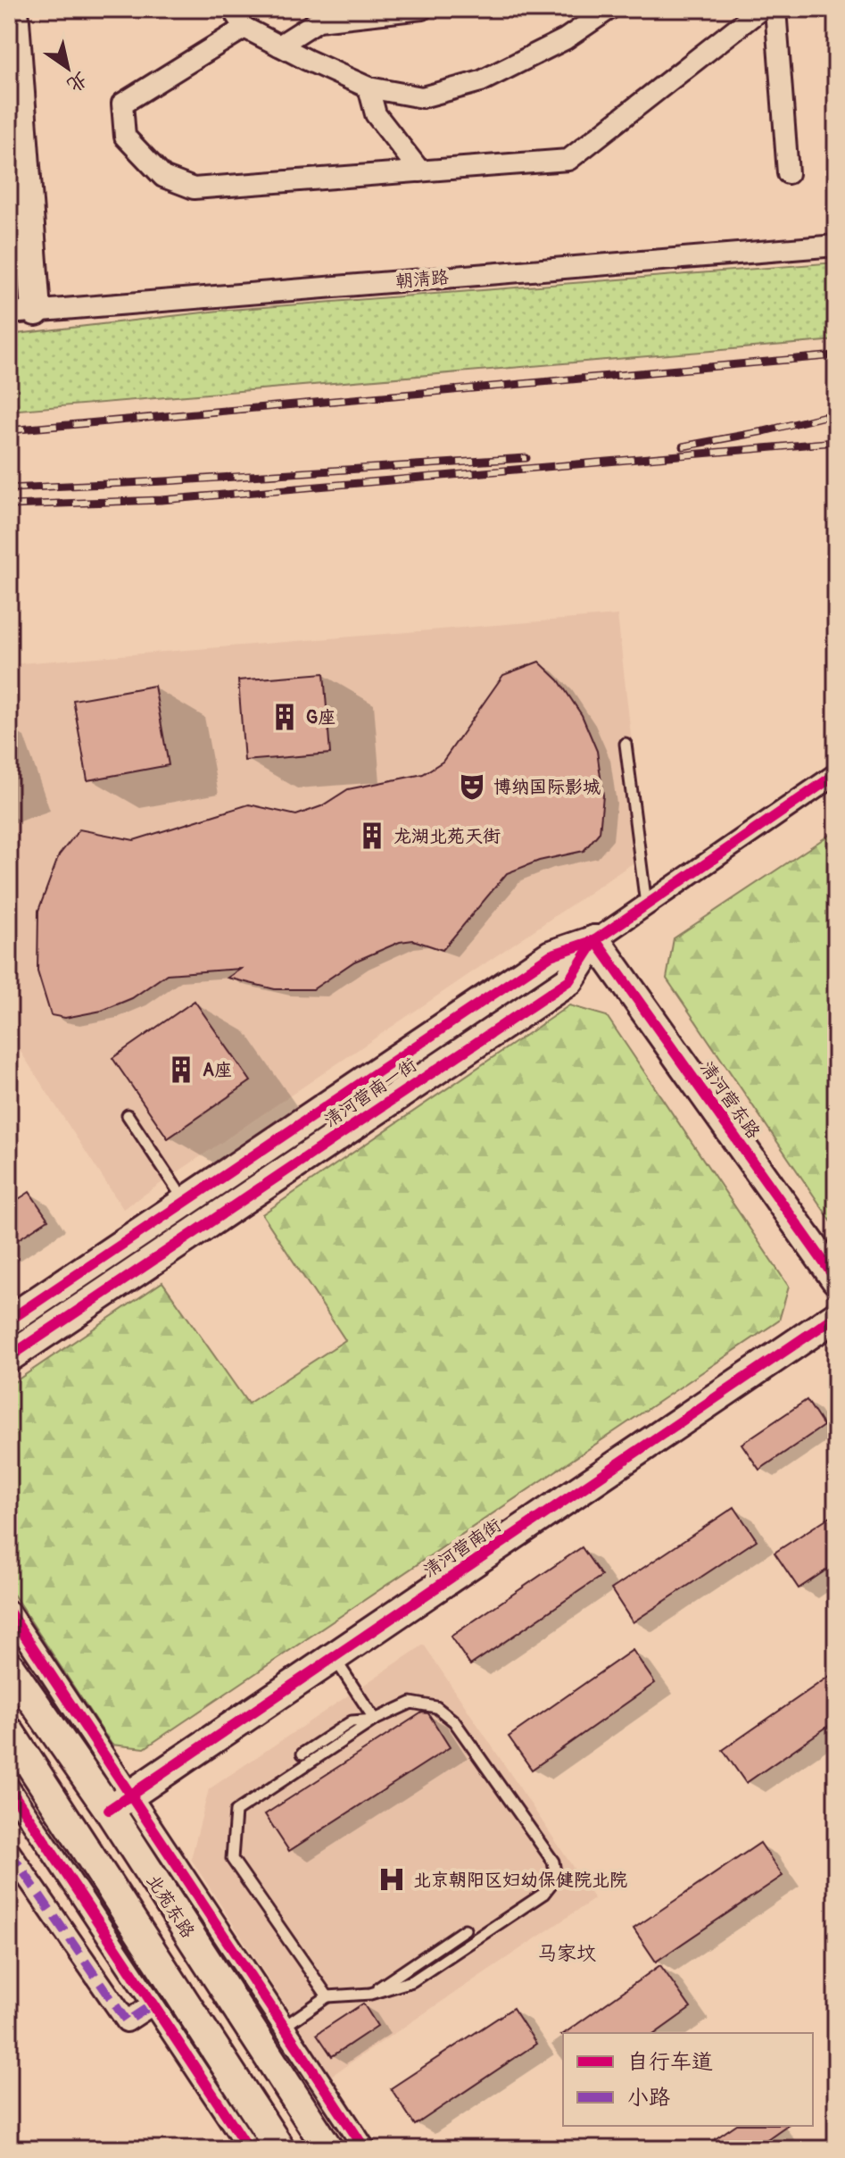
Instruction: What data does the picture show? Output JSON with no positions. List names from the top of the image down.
{
  "streets": {
    "street": [
      "朝清路",
      "清河营南一街",
      "清河营东路",
      "清河营南街",
      "北苑东路"
    ]
  },
  "crossings": [
    ["清河营南一街", "清河营东路"],
    ["清河营南街", "北苑东路"]
  ],
  "districts": ["马家坟"],
  "places": {
    "building": ["G座", "龙湖北苑天街", "A座"],
    "theatre": ["博纳国际影城"],
    "hospital": ["北京朝阳区妇幼保健院北院"]
  },
  "legend": ["自行车道", "小路"],
  "north": "bottom right"
}
